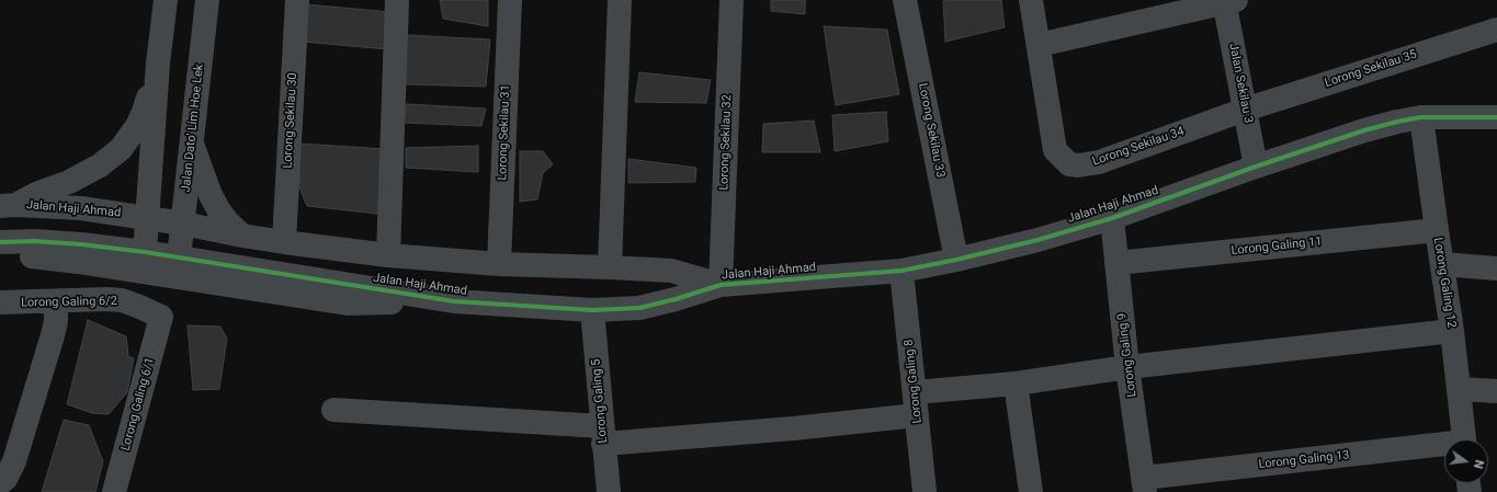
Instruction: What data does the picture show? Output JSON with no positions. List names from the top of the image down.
{
  "streets": {
    "street": [
      "Lorong Sekilau 35",
      "Jalan Sekilau 3",
      "Lorong Sekilau 30",
      "Jalan Dato' Lim Hoe Lek",
      "Lorong Sekilau 33",
      "Lorong Sekilau 31",
      "Lorong Sekilau 32",
      "Lorong Sekilau 34",
      "Jalan Haji Ahmad",
      "Lorong Galing 11",
      "Lorong Galing 12",
      "Lorong Galing 6/2",
      "Lorong Galing 9",
      "Lorong Galing 8",
      "Lorong Galing 5",
      "Lorong Galing 6/1",
      "Lorong Galing 13"
    ]
  },
  "crossings": [
    ["Lorong Sekilau 35", "Jalan Sekilau 3"],
    ["Lorong Sekilau 35", "Lorong Sekilau 34"],
    ["Jalan Sekilau 3", "Lorong Sekilau 34"],
    ["Jalan Sekilau 3", "Jalan Haji Ahmad"],
    ["Lorong Sekilau 30", "Jalan Haji Ahmad"],
    ["Jalan Dato' Lim Hoe Lek", "Jalan Haji Ahmad"],
    ["Lorong Sekilau 33", "Jalan Haji Ahmad"],
    ["Lorong Sekilau 31", "Jalan Haji Ahmad"],
    ["Lorong Sekilau 32", "Jalan Haji Ahmad"],
    ["Jalan Haji Ahmad", "Lorong Galing 12"],
    ["Jalan Haji Ahmad", "Lorong Galing 9"],
    ["Jalan Haji Ahmad", "Lorong Galing 8"],
    ["Jalan Haji Ahmad", "Lorong Galing 5"],
    ["Lorong Galing 11", "Lorong Galing 12"],
    ["Lorong Galing 11", "Lorong Galing 9"],
    ["Lorong Galing 6/2", "Lorong Galing 6/1"],
    ["Lorong Galing 9", "Lorong Galing 13"]
  ],
  "north": "right"
}
